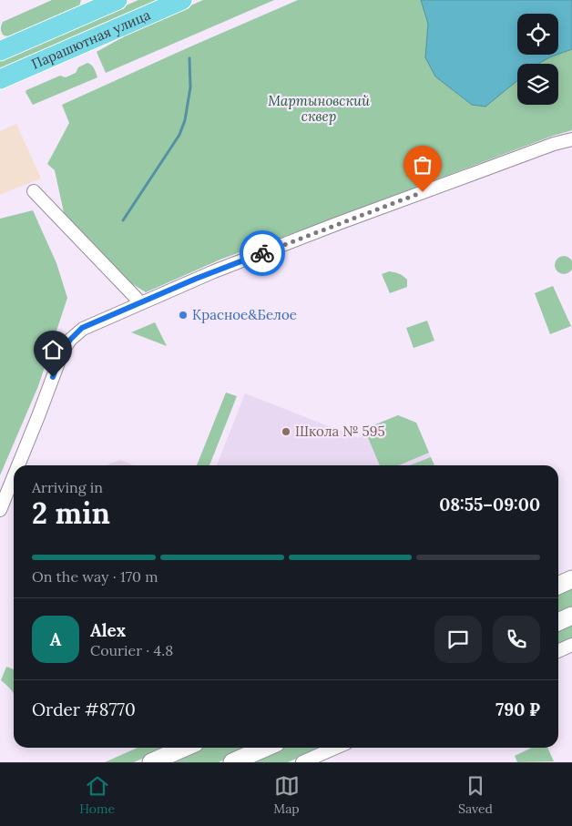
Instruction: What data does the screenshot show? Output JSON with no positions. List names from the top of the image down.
{
  "streets": {
    "main road": ["Парашютная улица"]
  },
  "parks": ["Мартыновский сквер"],
  "places": ["Красное&Белое", "Школа № 595"],
  "page": {
    "heading": ["2 min", "Arriving in", "08:55–09:00"],
    "panel": [
      "Alex",
      "Courier · 4.8",
      "Order #8770",
      "790 ₽"
    ],
    "bar": "On the way · 170 m",
    "round": "A",
    "tabs": ["Home", "Map", "Saved"]
  }
}
